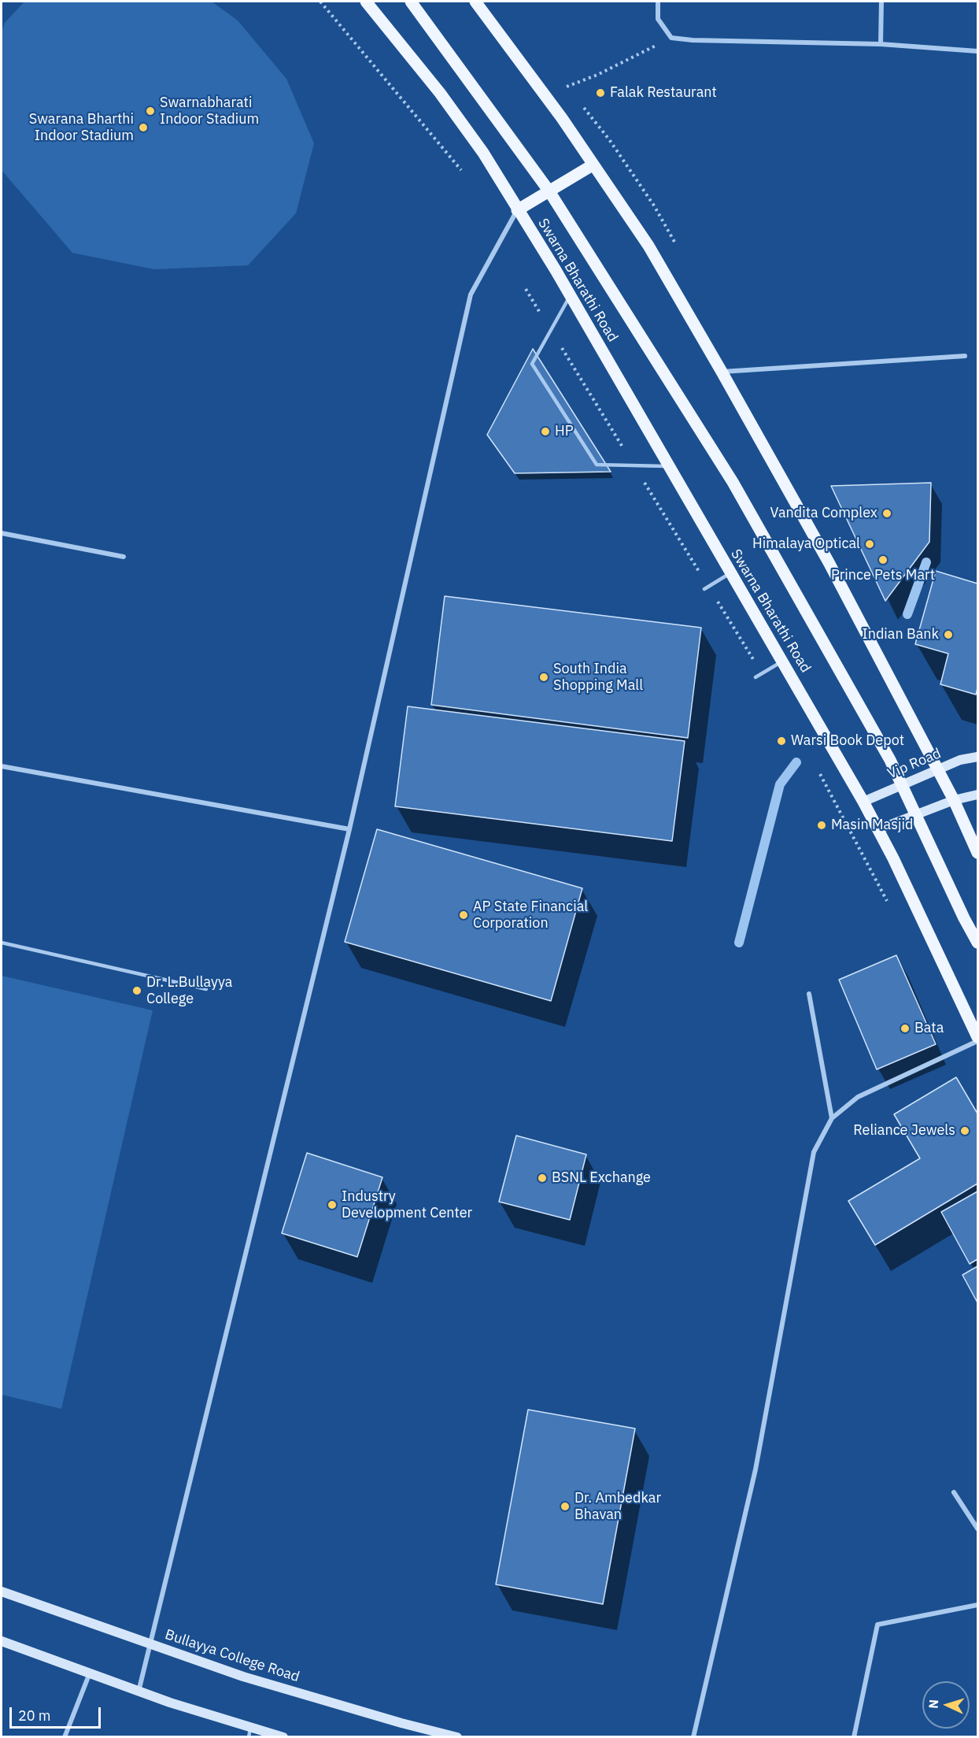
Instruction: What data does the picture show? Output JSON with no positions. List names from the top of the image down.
{
  "streets": {
    "main road": ["Swarna Bharathi Road", "Vip Road", "Bullayya College Road"]
  },
  "crossings": [
    ["Swarna Bharathi Road", "Vip Road"]
  ],
  "places": [
    "Falak Restaurant",
    "Swarnabharati Indoor Stadium",
    "Swarana Bharthi Indoor Stadium",
    "HP",
    "Vandita Complex",
    "Himalaya Optical",
    "Prince Pets Mart",
    "Indian Bank",
    "South India Shopping Mall",
    "Warsi Book Depot",
    "Masin Masjid",
    "AP State Financial Corporation",
    "Dr. L.Bullayya College",
    "Bata",
    "Reliance Jewels",
    "BSNL Exchange",
    "Industry Development Center",
    "Dr. Ambedkar Bhavan"
  ],
  "scale_bar": "20 m",
  "north": "left"
}
